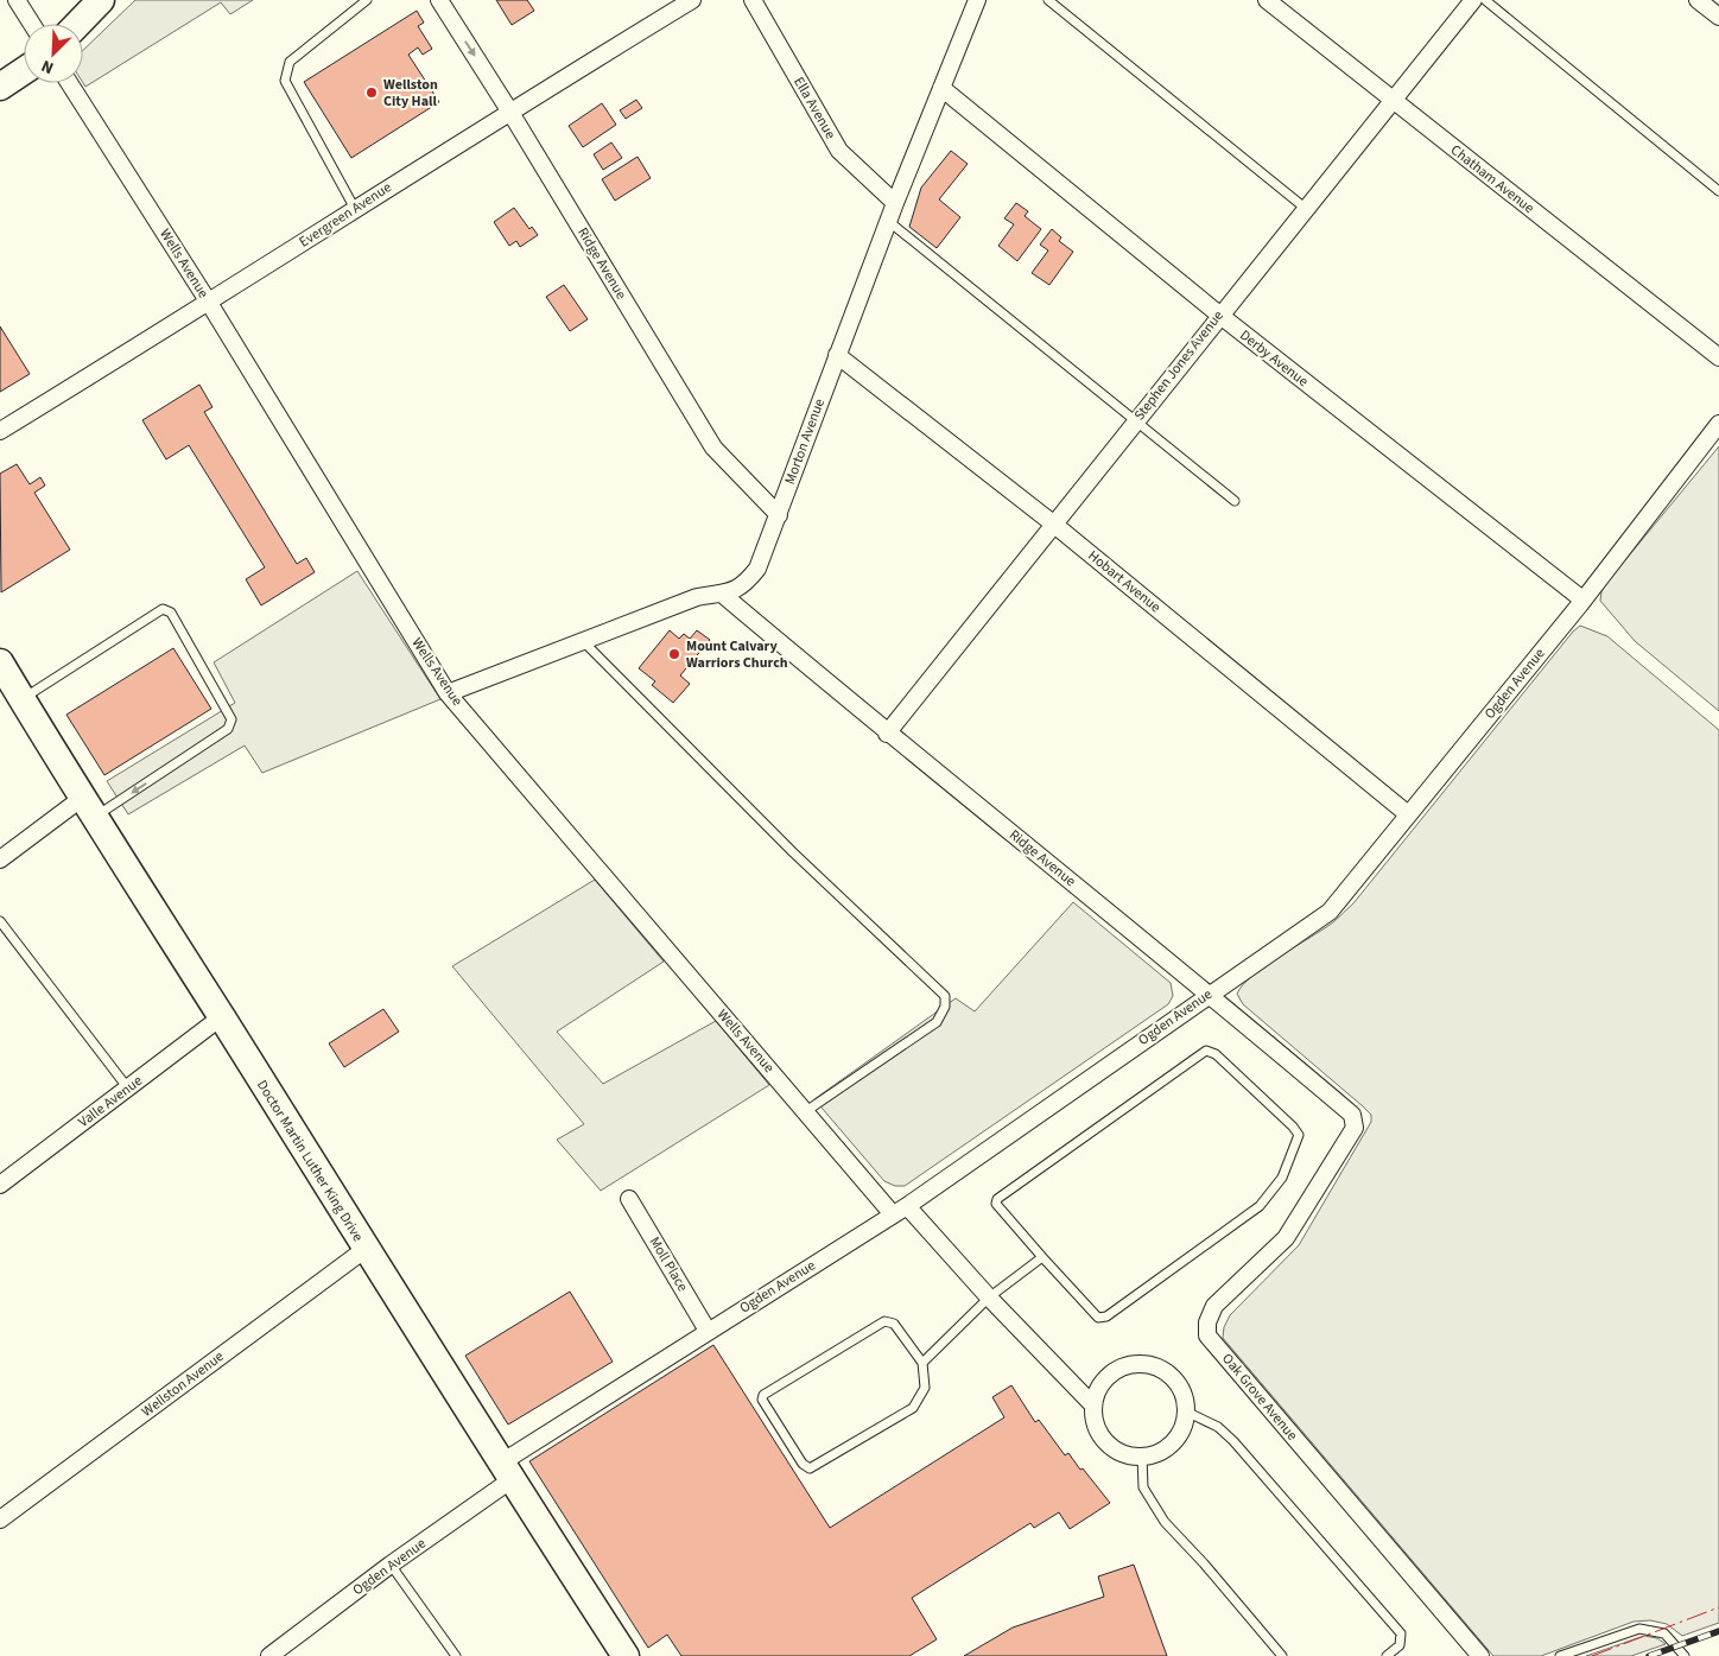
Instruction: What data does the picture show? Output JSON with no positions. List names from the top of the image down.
{
  "streets": {
    "main road": ["Doctor Martin Luther King Drive"],
    "street": [
      "Ella Avenue",
      "Chatham Avenue",
      "Evergreen Avenue",
      "Wells Avenue",
      "Ridge Avenue",
      "Derby Avenue",
      "Stephen Jones Avenue",
      "Morton Avenue",
      "Hobart Avenue",
      "Ogden Avenue",
      "Valle Avenue",
      "Moll Place",
      "Wellston Avenue",
      "Oak Grove Avenue"
    ]
  },
  "crossings": [
    ["Ella Avenue", "Morton Avenue"],
    ["Chatham Avenue", "Stephen Jones Avenue"],
    ["Evergreen Avenue", "Wells Avenue"],
    ["Evergreen Avenue", "Ridge Avenue"],
    ["Wells Avenue", "Morton Avenue"],
    ["Wells Avenue", "Ogden Avenue"],
    ["Ridge Avenue", "Stephen Jones Avenue"],
    ["Ridge Avenue", "Morton Avenue"],
    ["Ridge Avenue", "Ogden Avenue"],
    ["Ridge Avenue", "Oak Grove Avenue"],
    ["Derby Avenue", "Stephen Jones Avenue"],
    ["Derby Avenue", "Morton Avenue"],
    ["Derby Avenue", "Ogden Avenue"],
    ["Stephen Jones Avenue", "Hobart Avenue"],
    ["Morton Avenue", "Hobart Avenue"],
    ["Hobart Avenue", "Ogden Avenue"],
    ["Ogden Avenue", "Doctor Martin Luther King Drive"],
    ["Ogden Avenue", "Moll Place"],
    ["Valle Avenue", "Doctor Martin Luther King Drive"],
    ["Doctor Martin Luther King Drive", "Wellston Avenue"]
  ],
  "places": ["Wellston City Hall", "Mount Calvary Warriors Church"],
  "north": "bottom left"
}
